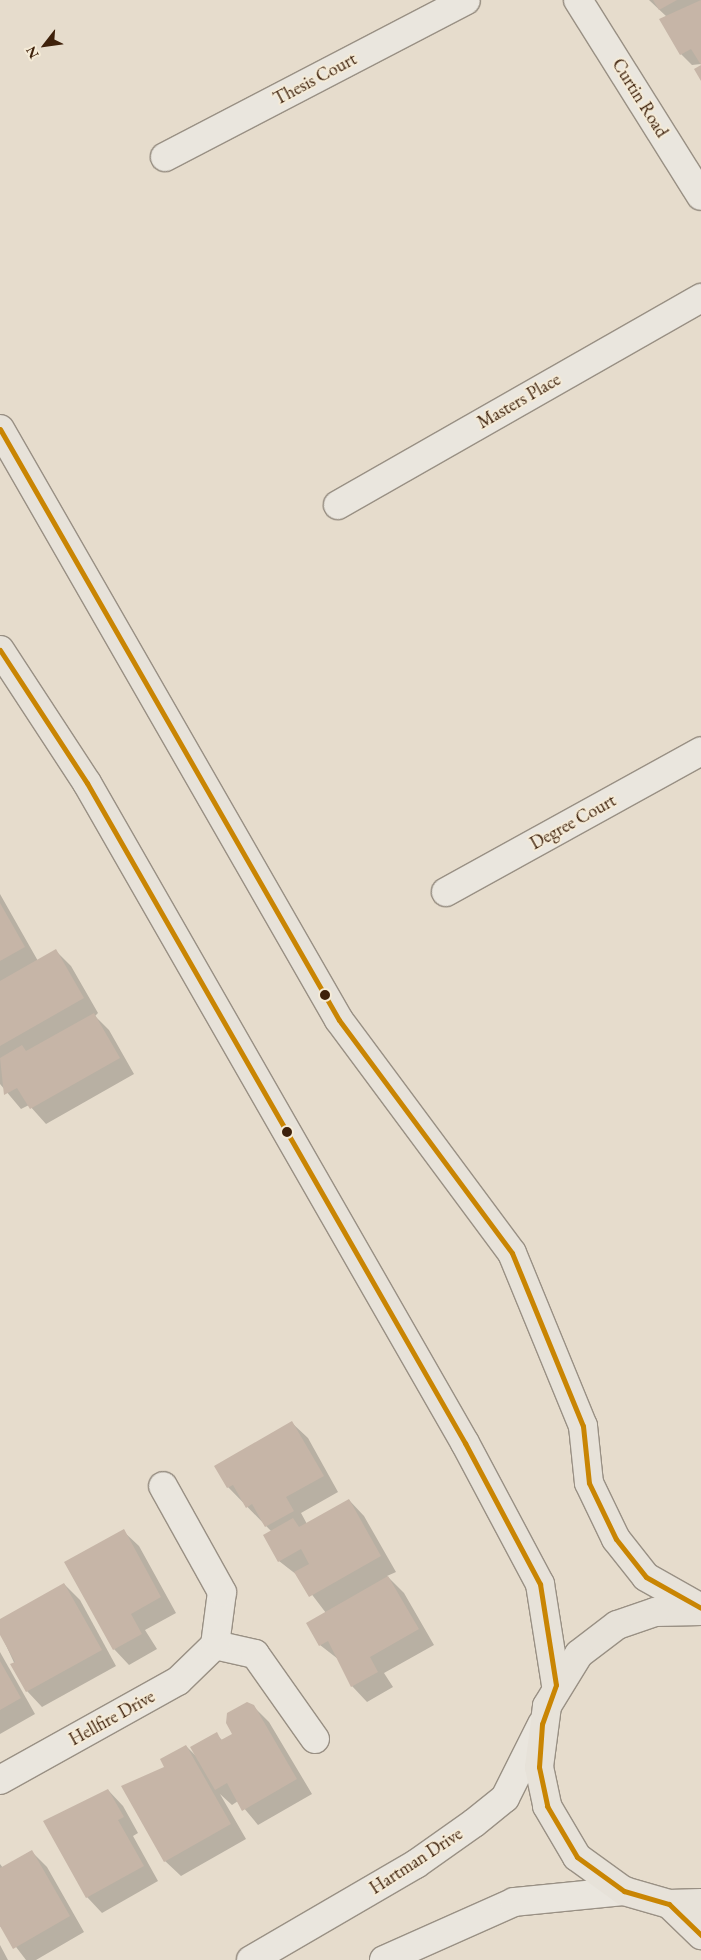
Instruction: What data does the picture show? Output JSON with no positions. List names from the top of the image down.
{
  "streets": {
    "street": [
      "Thesis Court",
      "Curtin Road",
      "Masters Place",
      "Degree Court",
      "Hellfire Drive",
      "Hartman Drive"
    ]
  },
  "north": "bottom left"
}
